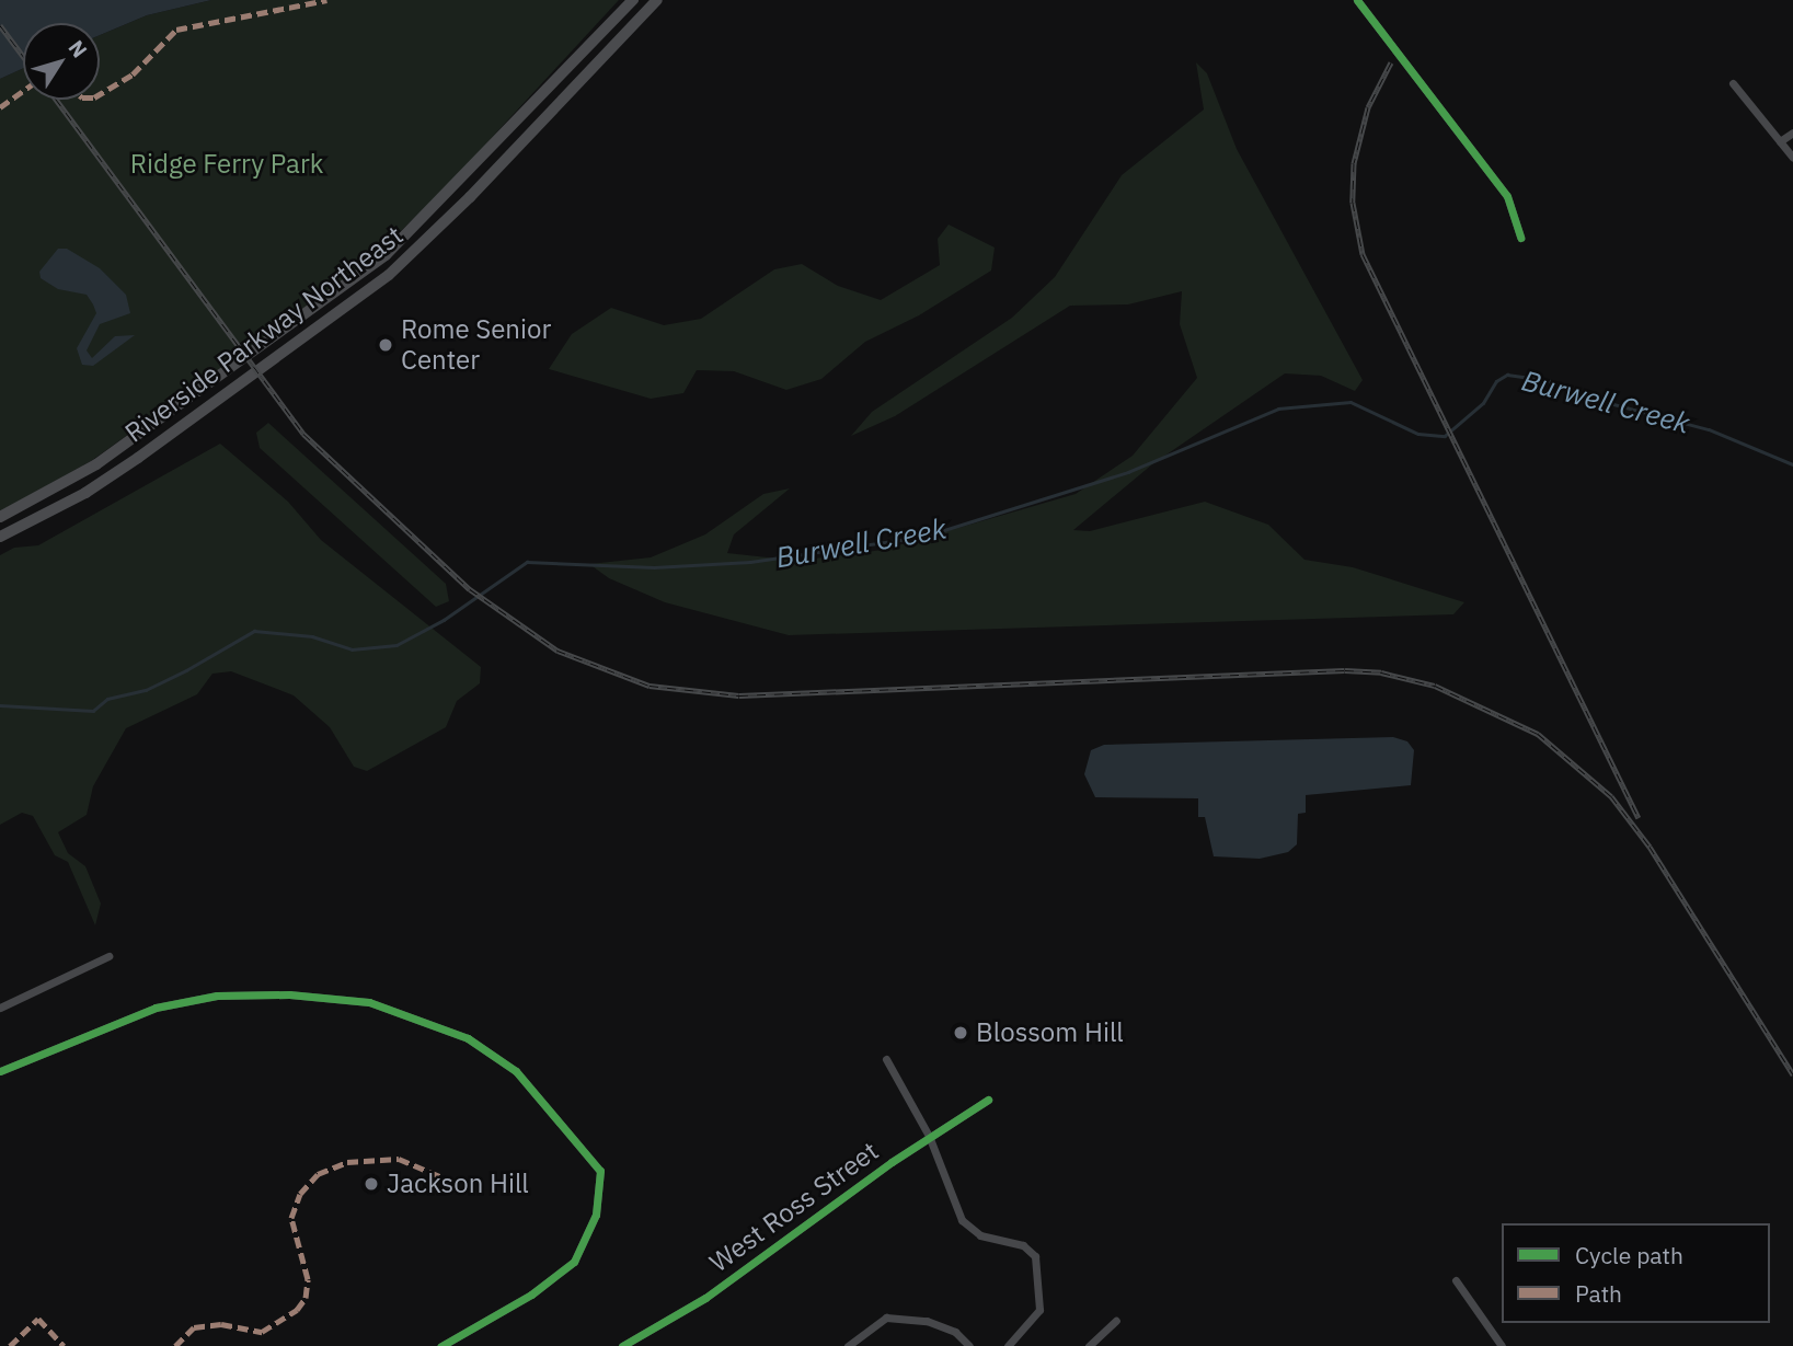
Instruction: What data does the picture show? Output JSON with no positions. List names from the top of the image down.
{
  "streets": {
    "main road": ["Riverside Parkway Northeast"],
    "street": ["West Ross Street"]
  },
  "water": ["Burwell Creek"],
  "parks": ["Ridge Ferry Park"],
  "places": ["Rome Senior Center", "Blossom Hill", "Jackson Hill"],
  "legend": ["Cycle path", "Path"],
  "north": "top right"
}
